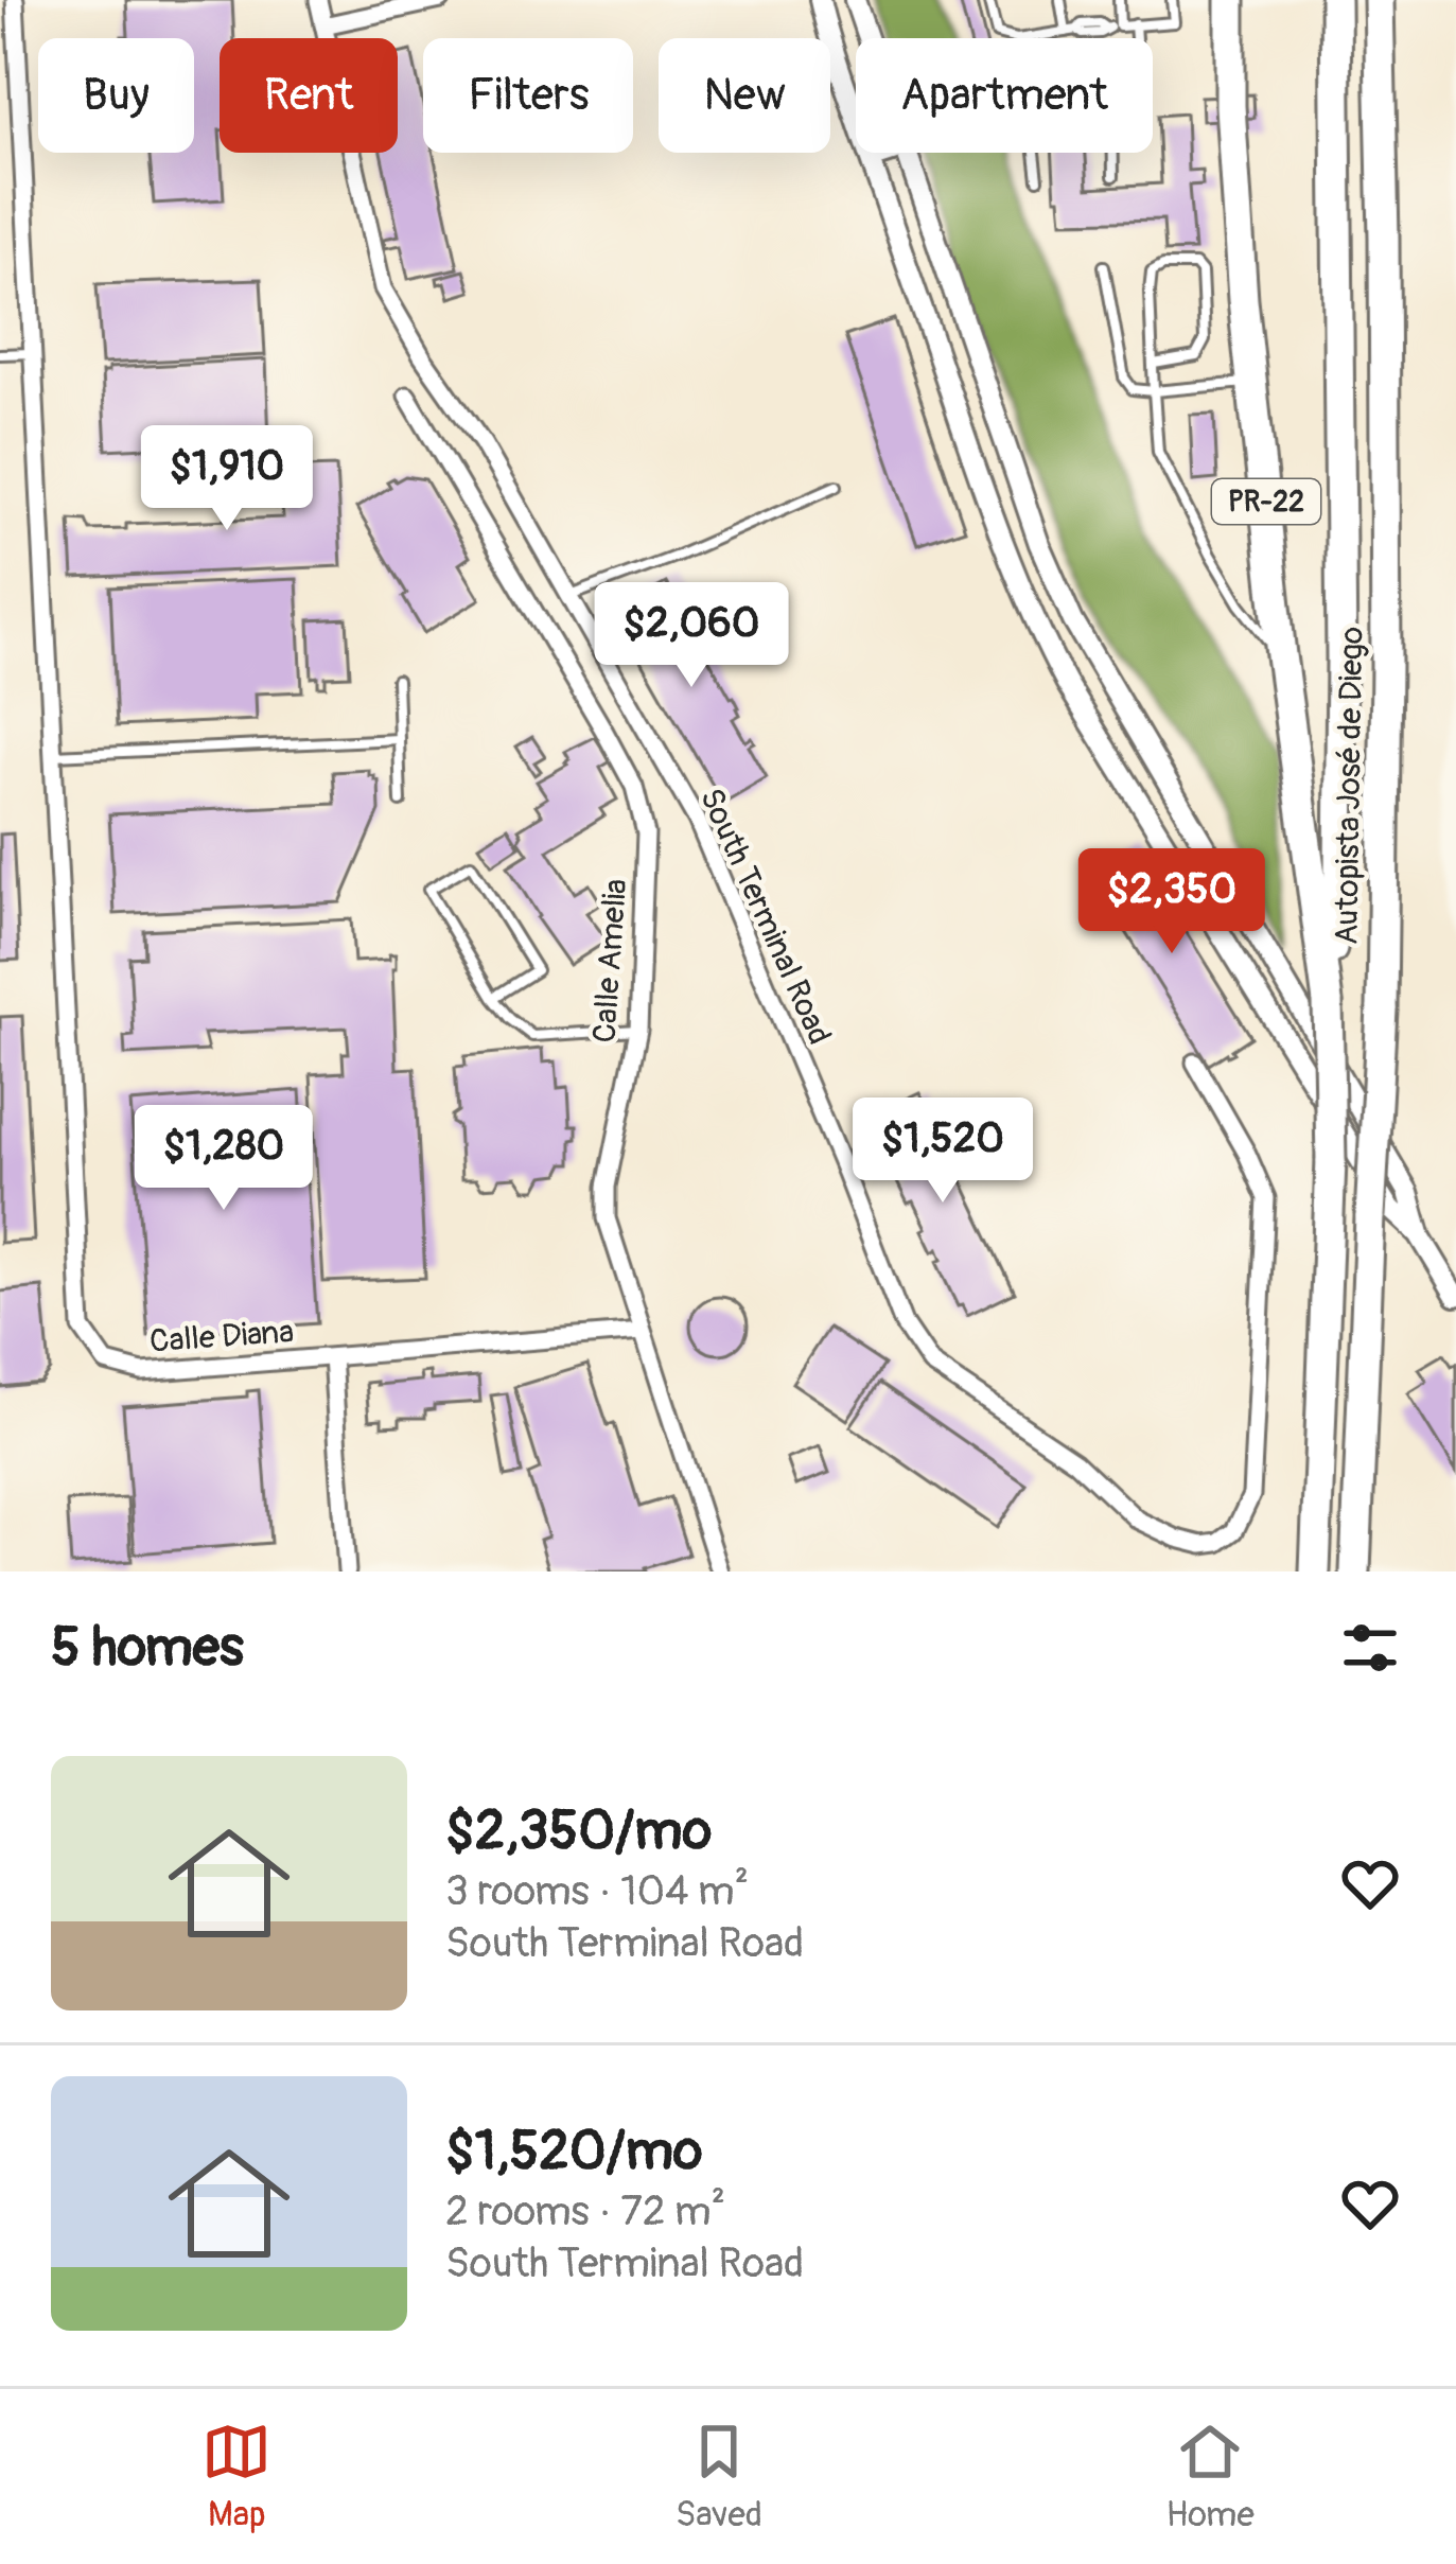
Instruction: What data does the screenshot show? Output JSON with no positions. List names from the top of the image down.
{
  "streets": {
    "highway": ["PR-22", "Autopista José de Diego"],
    "street": ["South Terminal Road", "Calle Amelia", "Calle Diana"]
  },
  "crossings": [
    ["Calle Amelia", "Calle Diana"]
  ],
  "page": {
    "chip": [
      "Buy",
      "Rent",
      "Filters",
      "New",
      "Apartment"
    ],
    "price": [
      "$1,910",
      "$2,060",
      "$2,350",
      "$1,520",
      "$1,280"
    ],
    "heading": "5 homes",
    "list": [
      {
        "name": "$2,350/mo",
        "note": "3 rooms · 104 m² · South Terminal Road"
      },
      {
        "name": "$1,520/mo",
        "note": "2 rooms · 72 m² · South Terminal Road"
      }
    ],
    "tabs": ["Map", "Saved", "Home"]
  }
}
